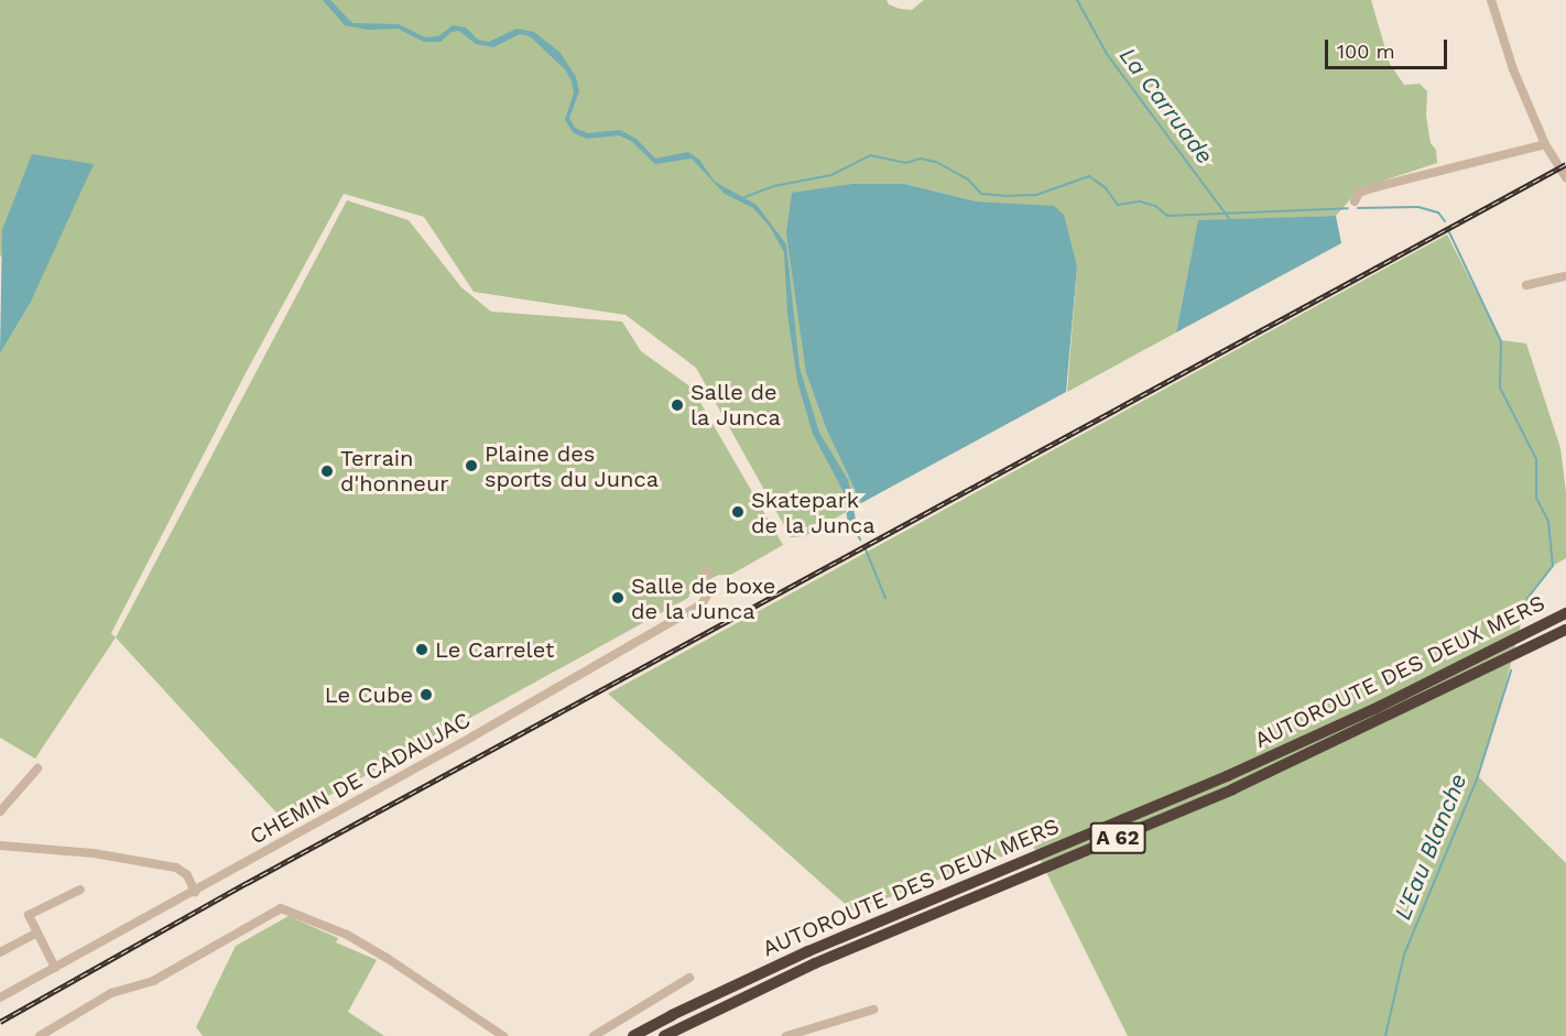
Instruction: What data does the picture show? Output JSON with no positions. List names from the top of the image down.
{
  "streets": {
    "highway": ["AUTOROUTE DES DEUX MERS", "A 62"],
    "street": ["CHEMIN DE CADAUJAC"]
  },
  "water": ["La Carruade", "L'Eau Blanche"],
  "places": [
    "Salle de la Junca",
    "Plaine des sports du Junca",
    "Terrain d'honneur",
    "Skatepark de la Junca",
    "Salle de boxe de la Junca",
    "Le Carrelet",
    "Le Cube"
  ],
  "scale_bar": "100 m"
}
